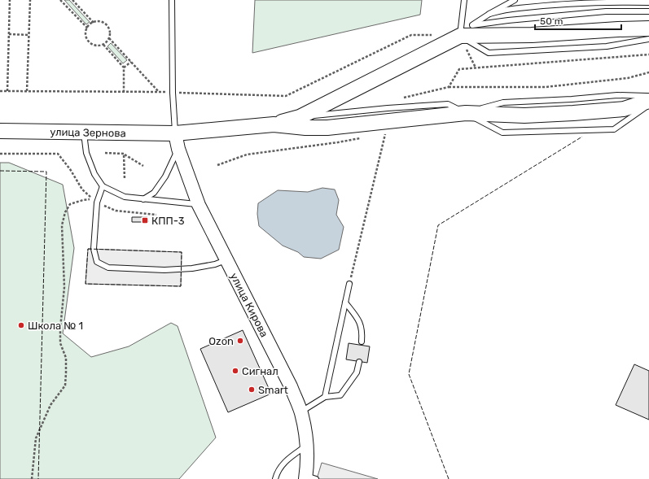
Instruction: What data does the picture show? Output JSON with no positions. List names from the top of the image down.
{
  "streets": {
    "main road": ["улица Зернова"],
    "street": ["улица Кирова"]
  },
  "crossings": [
    ["улица Зернова", "улица Кирова"]
  ],
  "places": {
    "transit": ["КПП-3"],
    "other": [
      "Школа № 1",
      "Ozon",
      "Сигнал",
      "Smart"
    ]
  },
  "scale_bar": "50 m"
}
